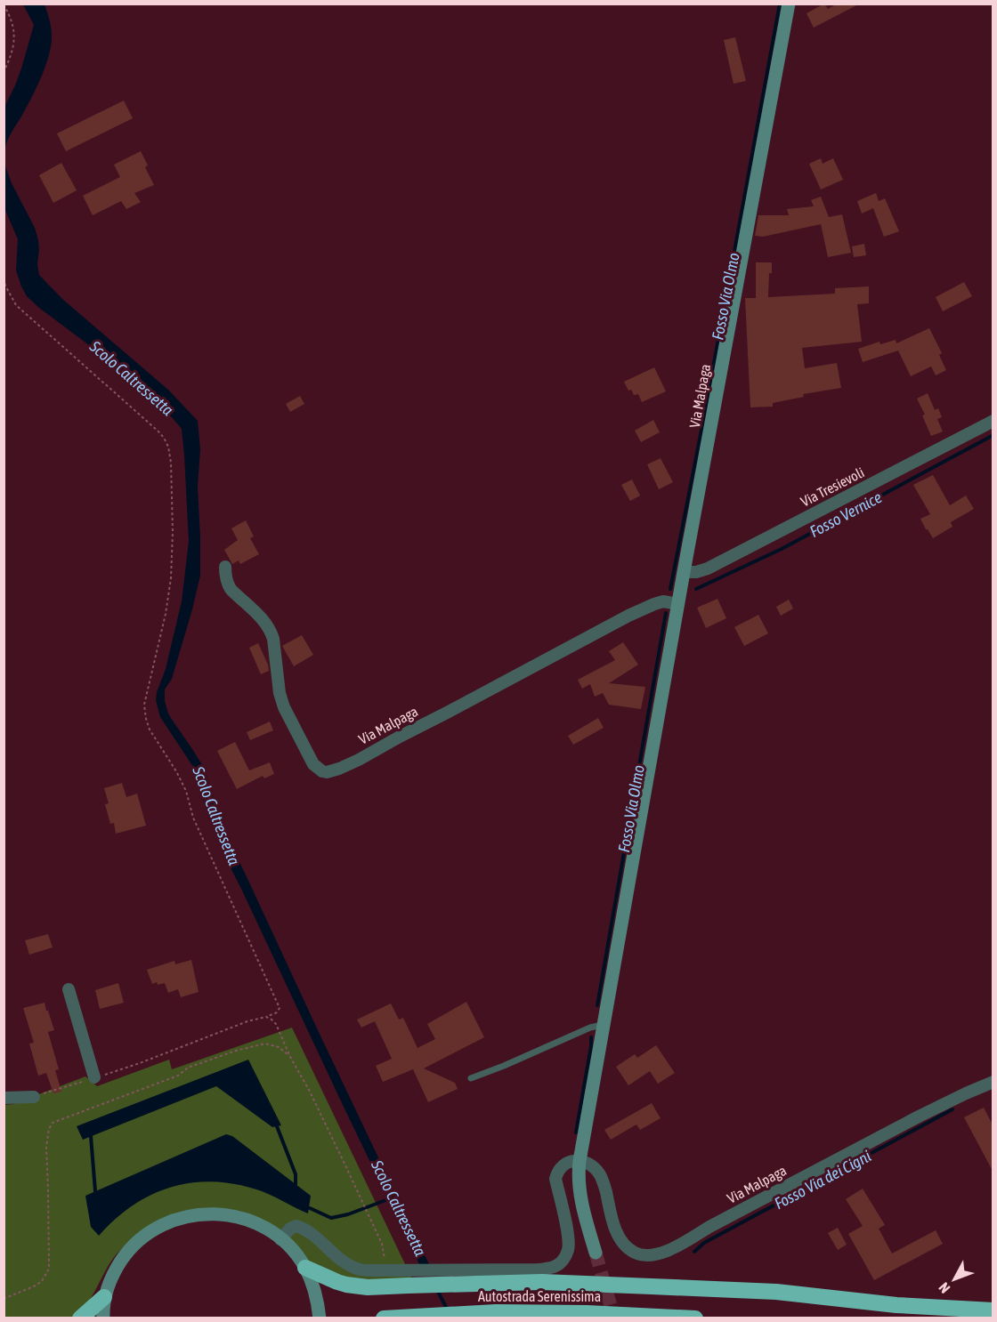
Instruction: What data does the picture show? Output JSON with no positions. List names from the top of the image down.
{
  "streets": {
    "highway": ["Autostrada Serenissima"],
    "street": ["Via Malpaga", "Via Tresievoli"]
  },
  "crossings": [
    ["Via Malpaga", "Via Tresievoli"]
  ],
  "water": [
    "Fosso Via Olmo",
    "Scolo Caltressetta",
    "Fosso Vernice",
    "Fosso Via dei Cigni"
  ],
  "north": "bottom left"
}
